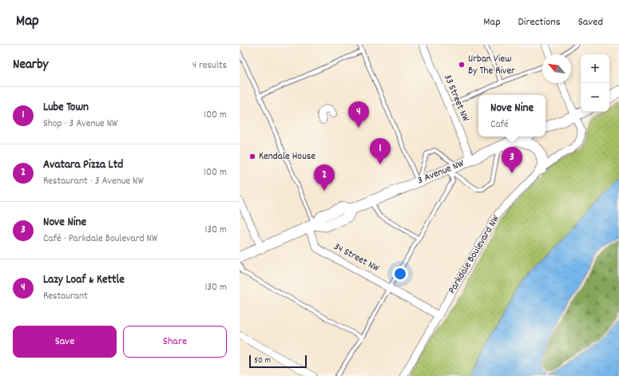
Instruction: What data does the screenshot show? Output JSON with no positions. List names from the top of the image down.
{
  "streets": {
    "main road": ["3 Avenue NW"],
    "street": ["33 Street NW", "Parkdale Boulevard NW", "34 Street NW"]
  },
  "crossings": [
    ["33 Street NW", "3 Avenue NW"],
    ["3 Avenue NW", "34 Street NW"],
    ["Parkdale Boulevard NW", "34 Street NW"]
  ],
  "places": ["Urban View By The River", "Kendale House"],
  "scale_bar": "50 m",
  "north": "top left",
  "page": {
    "header": "Map",
    "nav": ["Map", "Directions", "Saved"],
    "heading": ["Nearby", "4 results"],
    "map_buttons": ["+", "−"],
    "list": [
      {
        "mark": "1",
        "name": "Lube Town",
        "note": "Shop · 3 Avenue NW",
        "value": "100 m"
      },
      {
        "mark": "2",
        "name": "Avatara Pizza Ltd",
        "note": "Restaurant · 3 Avenue NW",
        "value": "100 m"
      },
      {
        "mark": "3",
        "name": "Nove Nine",
        "note": "Café · Parkdale Boulevard NW",
        "value": "130 m"
      },
      {
        "mark": "4",
        "name": "Lazy Loaf & Kettle",
        "note": "Restaurant",
        "value": "130 m"
      }
    ],
    "popup": ["Nove Nine", "Café"],
    "pins": [
      "4",
      "1",
      "3",
      "2"
    ],
    "buttons": ["Save", "Share"],
    "scale": "50 m"
  }
}
